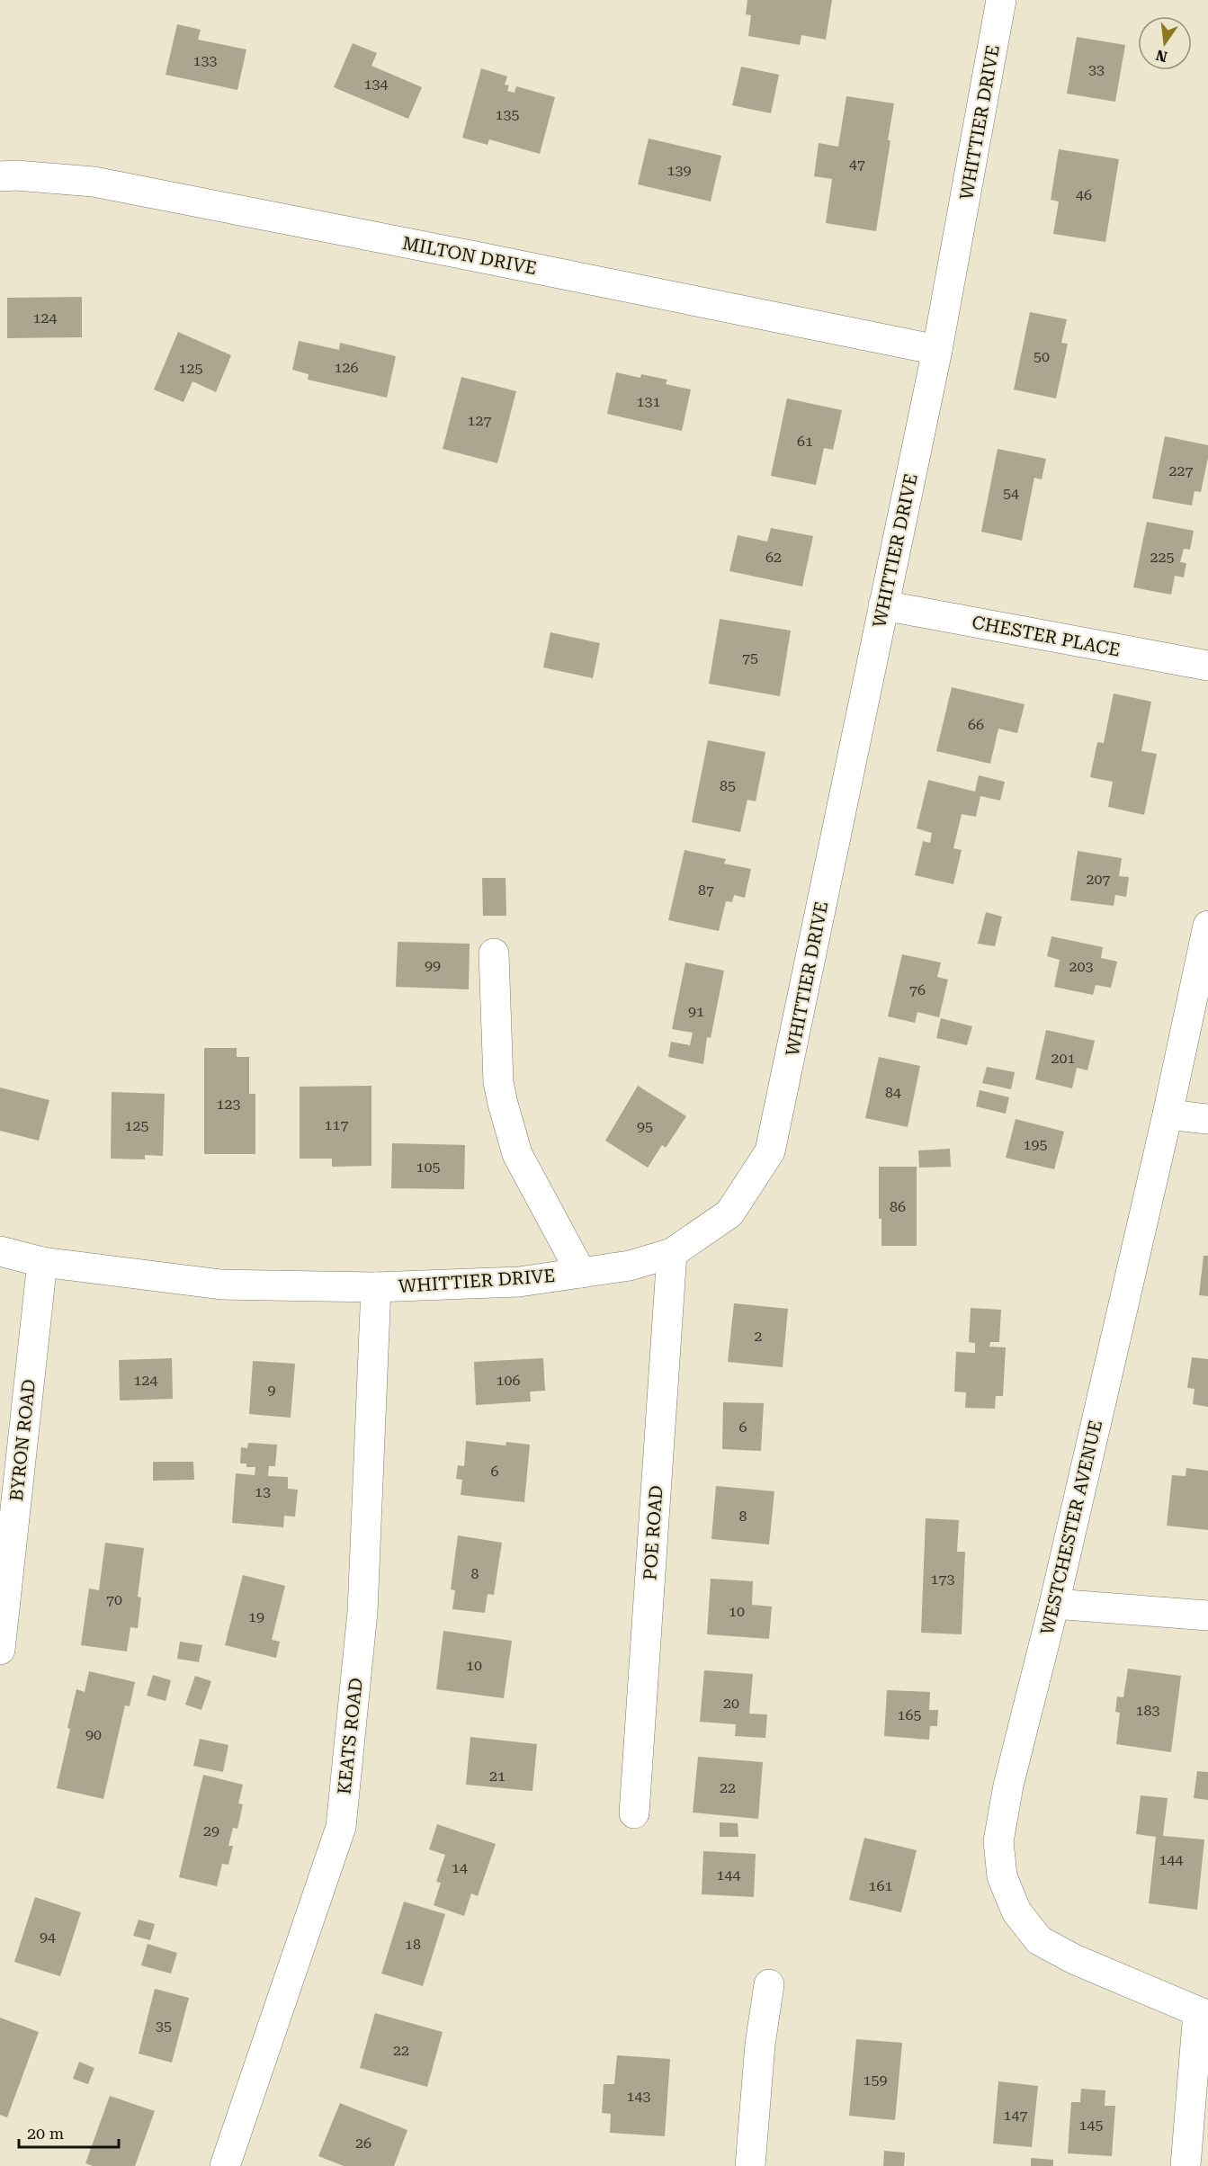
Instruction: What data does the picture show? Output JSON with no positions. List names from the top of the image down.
{
  "streets": {
    "street": [
      "WHITTIER DRIVE",
      "MILTON DRIVE",
      "CHESTER PLACE",
      "BYRON ROAD",
      "WESTCHESTER AVENUE",
      "POE ROAD",
      "KEATS ROAD"
    ]
  },
  "crossings": [
    ["WHITTIER DRIVE", "MILTON DRIVE"],
    ["WHITTIER DRIVE", "CHESTER PLACE"],
    ["WHITTIER DRIVE", "BYRON ROAD"],
    ["WHITTIER DRIVE", "POE ROAD"],
    ["WHITTIER DRIVE", "KEATS ROAD"]
  ],
  "house_numbers": [
    "133",
    "33",
    "134",
    "135",
    "47",
    "139",
    "46",
    "124",
    "50",
    "126",
    "125",
    "131",
    "127",
    "61",
    "227",
    "54",
    "62",
    "225",
    "75",
    "66",
    "85",
    "207",
    "87",
    "99",
    "203",
    "76",
    "91",
    "201",
    "84",
    "123",
    "117",
    "125",
    "95",
    "195",
    "105",
    "86",
    "2",
    "124",
    "106",
    "9",
    "6",
    "6",
    "13",
    "8",
    "8",
    "173",
    "70",
    "10",
    "19",
    "10",
    "20",
    "183",
    "165",
    "90",
    "21",
    "22",
    "29",
    "144",
    "14",
    "144",
    "161",
    "94",
    "18",
    "35",
    "22",
    "159",
    "143",
    "147",
    "145",
    "26"
  ],
  "scale_bar": "20 m",
  "north": "bottom"
}
